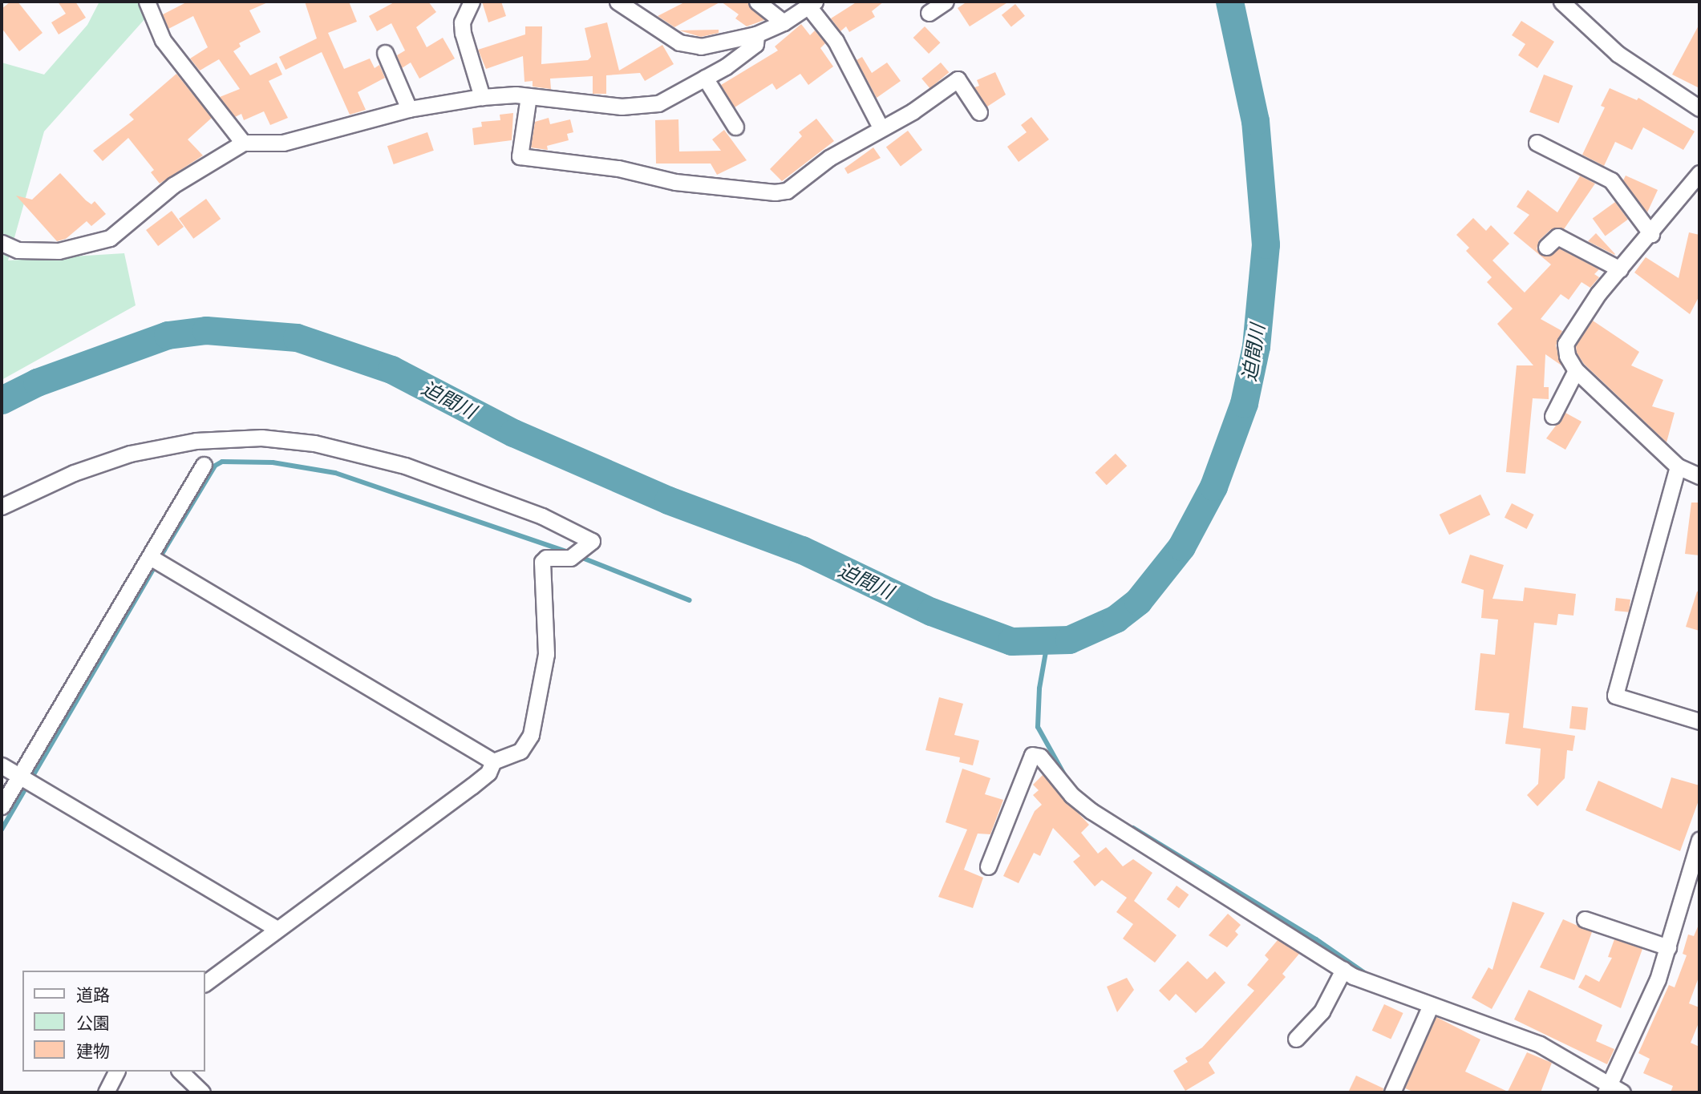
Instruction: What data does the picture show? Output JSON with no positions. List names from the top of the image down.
{
  "water": ["迫間川"],
  "legend": ["道路", "公園", "建物"]
}
